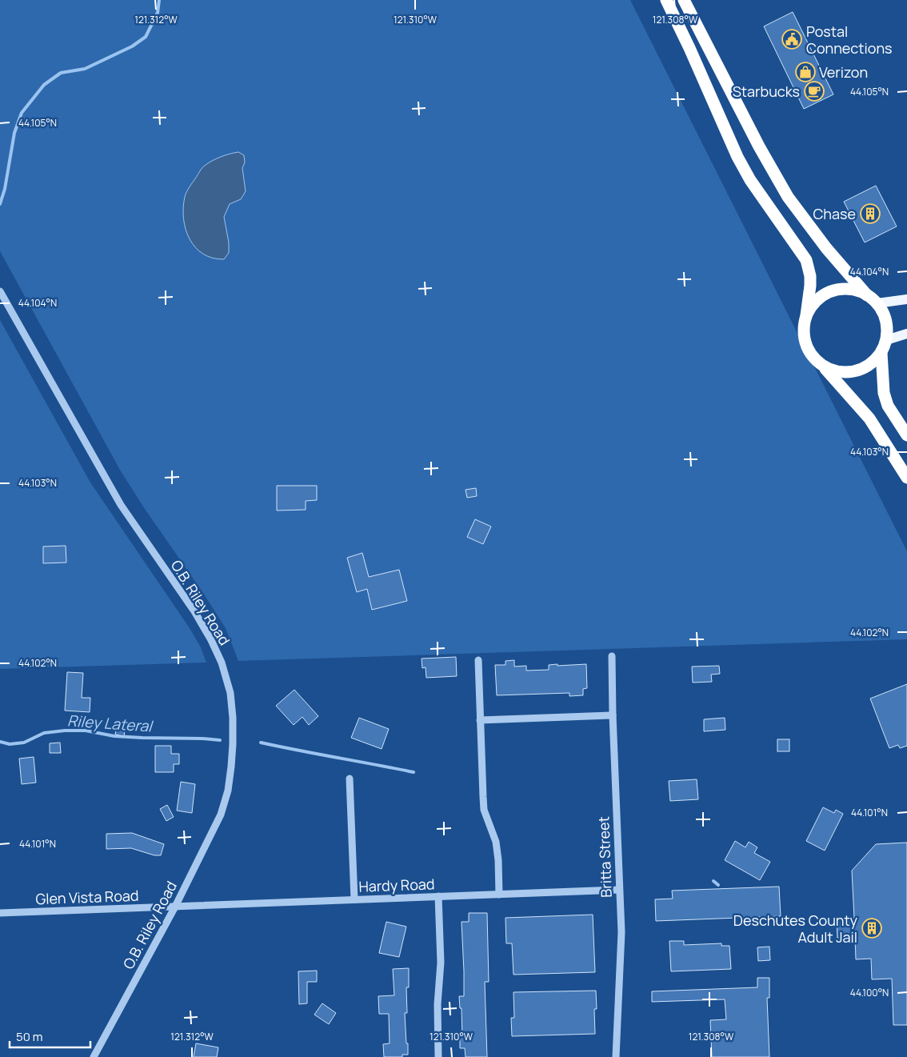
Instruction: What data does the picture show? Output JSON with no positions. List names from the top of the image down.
{
  "streets": {
    "street": [
      "O.B. Riley Road",
      "Britta Street",
      "Hardy Road",
      "Glen Vista Road"
    ]
  },
  "crossings": [
    ["O.B. Riley Road", "Hardy Road"],
    ["O.B. Riley Road", "Glen Vista Road"],
    ["Britta Street", "Hardy Road"],
    ["Hardy Road", "Glen Vista Road"]
  ],
  "water": ["Riley Lateral"],
  "places": {
    "public building": ["Postal Connections"],
    "shop": ["Verizon"],
    "cafe": ["Starbucks"],
    "building": ["Chase", "Deschutes County Adult Jail"]
  },
  "scale_bar": "50 m",
  "coordinates": [
    "121.312°W",
    "121.310°W",
    "121.308°W",
    "44.105°N",
    "44.104°N",
    "44.103°N",
    "44.102°N",
    "44.101°N",
    "44.100°N"
  ]
}
